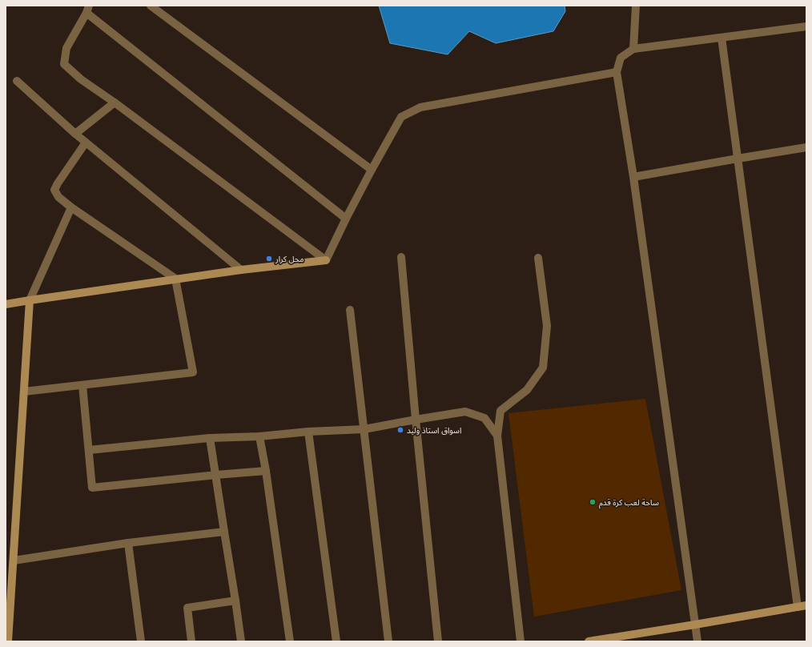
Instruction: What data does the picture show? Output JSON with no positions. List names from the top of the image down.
{
  "places": ["محل كرار", "اسواق استاذ وليد", "ساحة لعب كرة قدم"]
}
